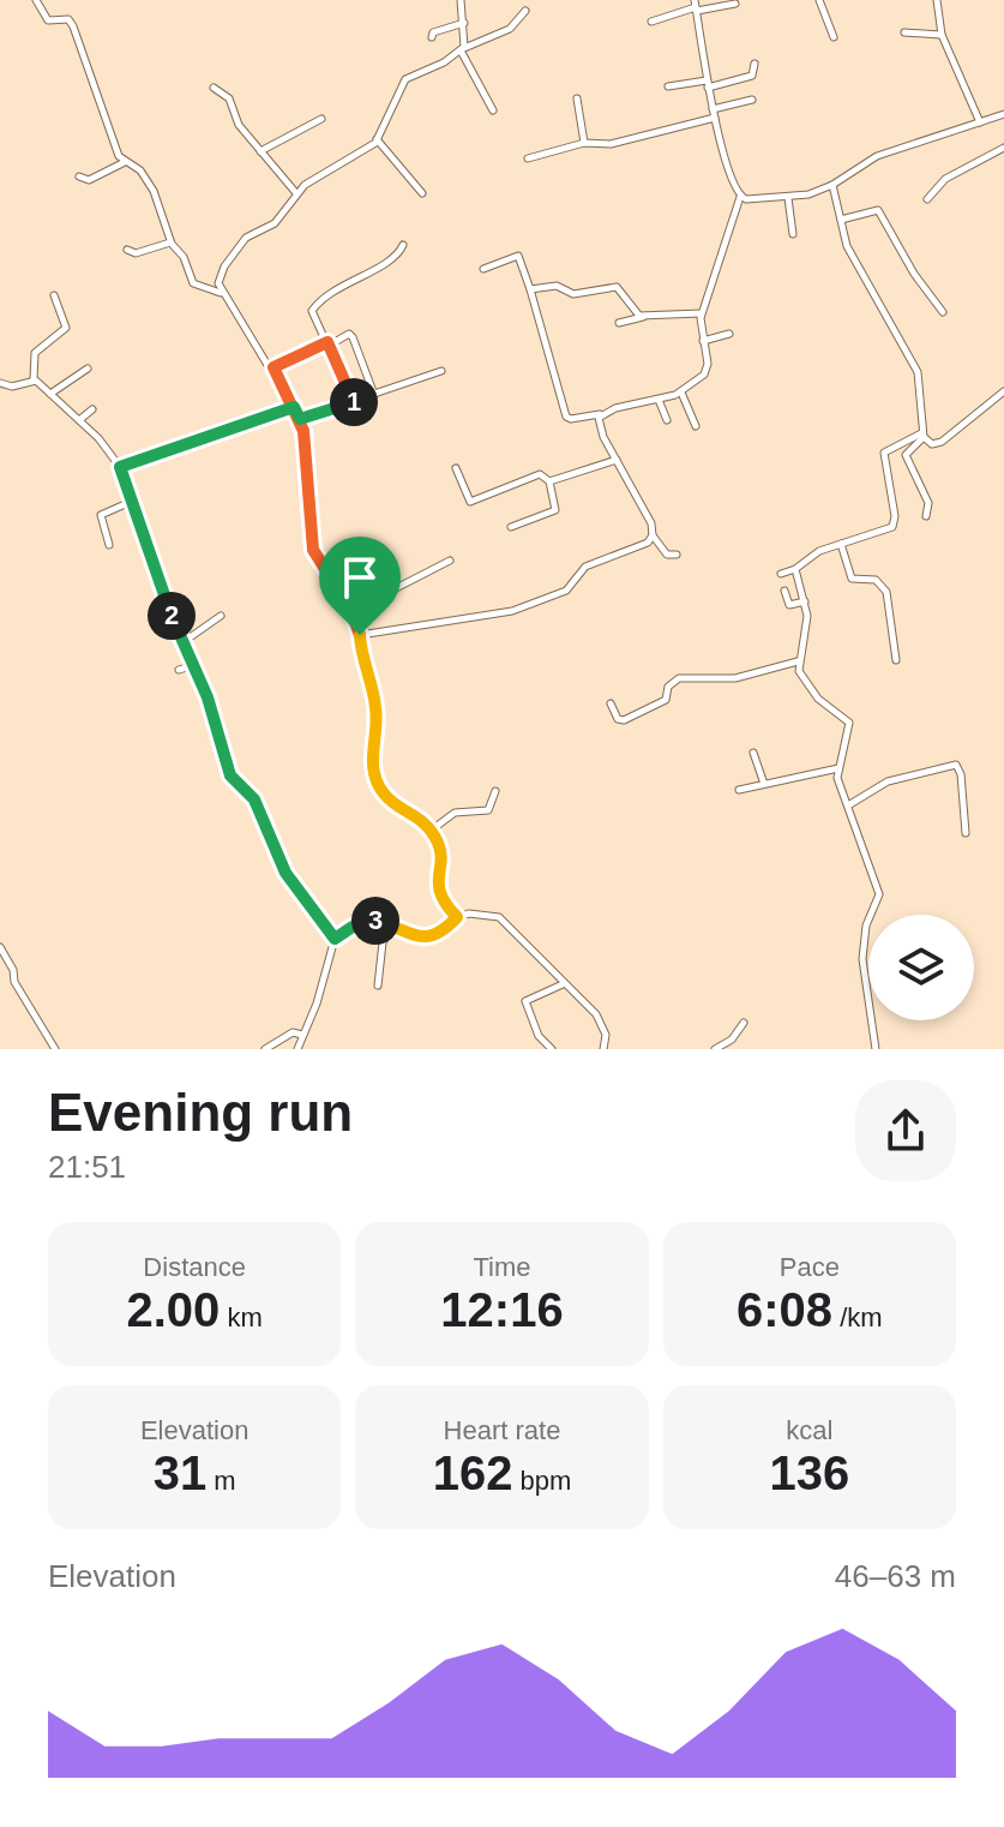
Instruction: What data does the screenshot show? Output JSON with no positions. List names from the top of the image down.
{
  "page": {
    "pins": ["1", "2", "3"],
    "heading": ["Evening run", "21:51"],
    "stats": [
      ["Distance", "2.00 km"],
      ["Time", "12:16"],
      ["Pace", "6:08 /km"],
      ["Elevation", "31 m"],
      ["Heart rate", "162 bpm"],
      ["kcal", "136"]
    ],
    "chart": ["Elevation", "46–63 m"]
  }
}
